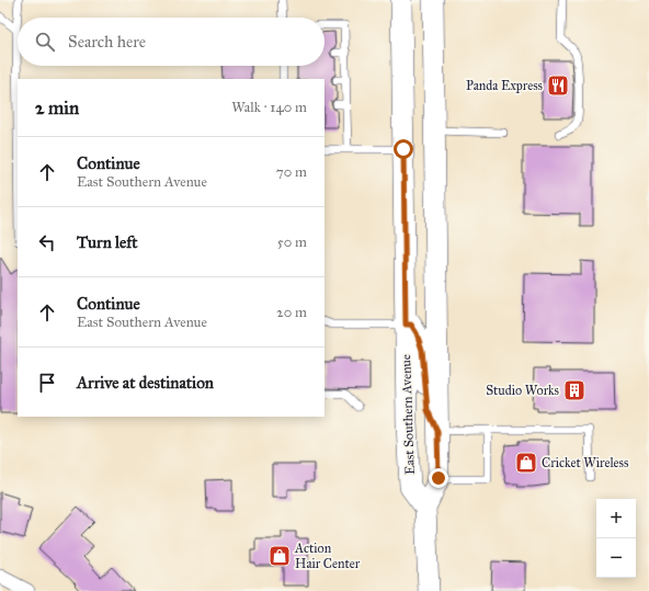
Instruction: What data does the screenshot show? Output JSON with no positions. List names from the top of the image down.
{
  "streets": {
    "main road": ["East Southern Avenue"]
  },
  "places": {
    "restaurant": ["Panda Express"],
    "building": ["Studio Works"],
    "shop": ["Cricket Wireless", "Action Hair Center"]
  },
  "page": {
    "search": "Search here",
    "heading": ["2 min", "Walk · 140 m"],
    "list": [
      ["Continue", "East Southern Avenue", "70 m"],
      ["Turn left", "50 m"],
      ["Continue", "East Southern Avenue", "20 m"],
      "Arrive at destination"
    ],
    "map_buttons": ["+", "−"]
  }
}
